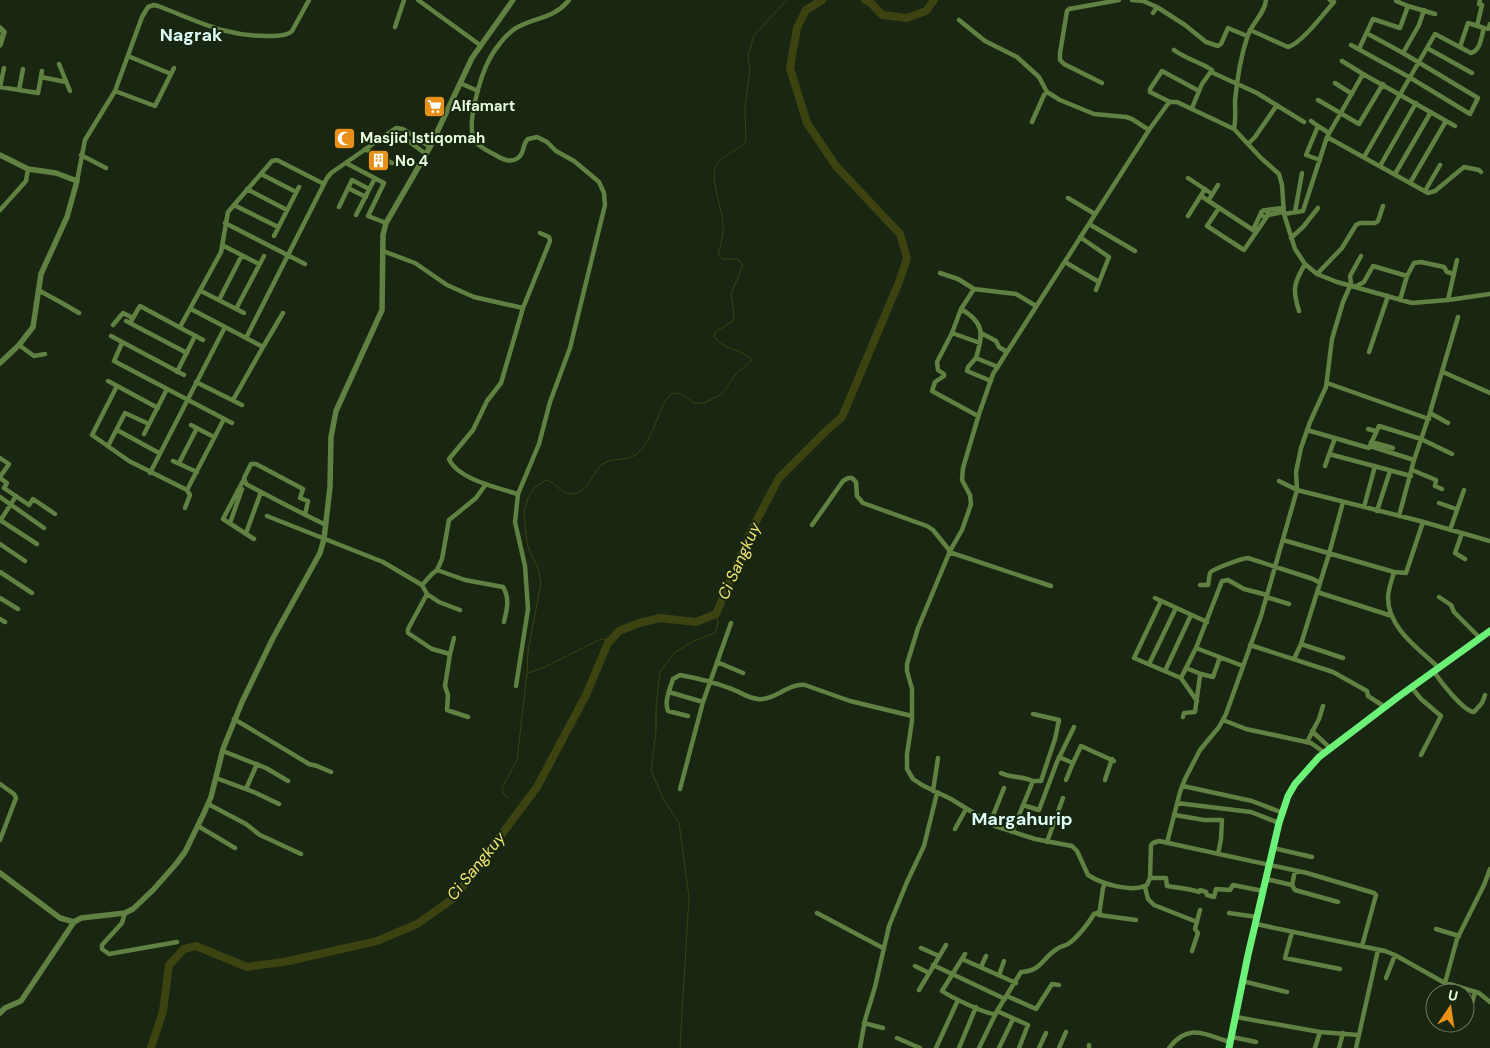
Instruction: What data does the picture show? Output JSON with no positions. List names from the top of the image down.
{
  "districts": ["Nagrak", "Margahurip"],
  "water": ["Ci Sangkuy"],
  "places": {
    "supermarket": ["Alfamart"],
    "mosque": ["Masjid Istiqomah"],
    "building": ["No 4"]
  },
  "north": "top"
}
